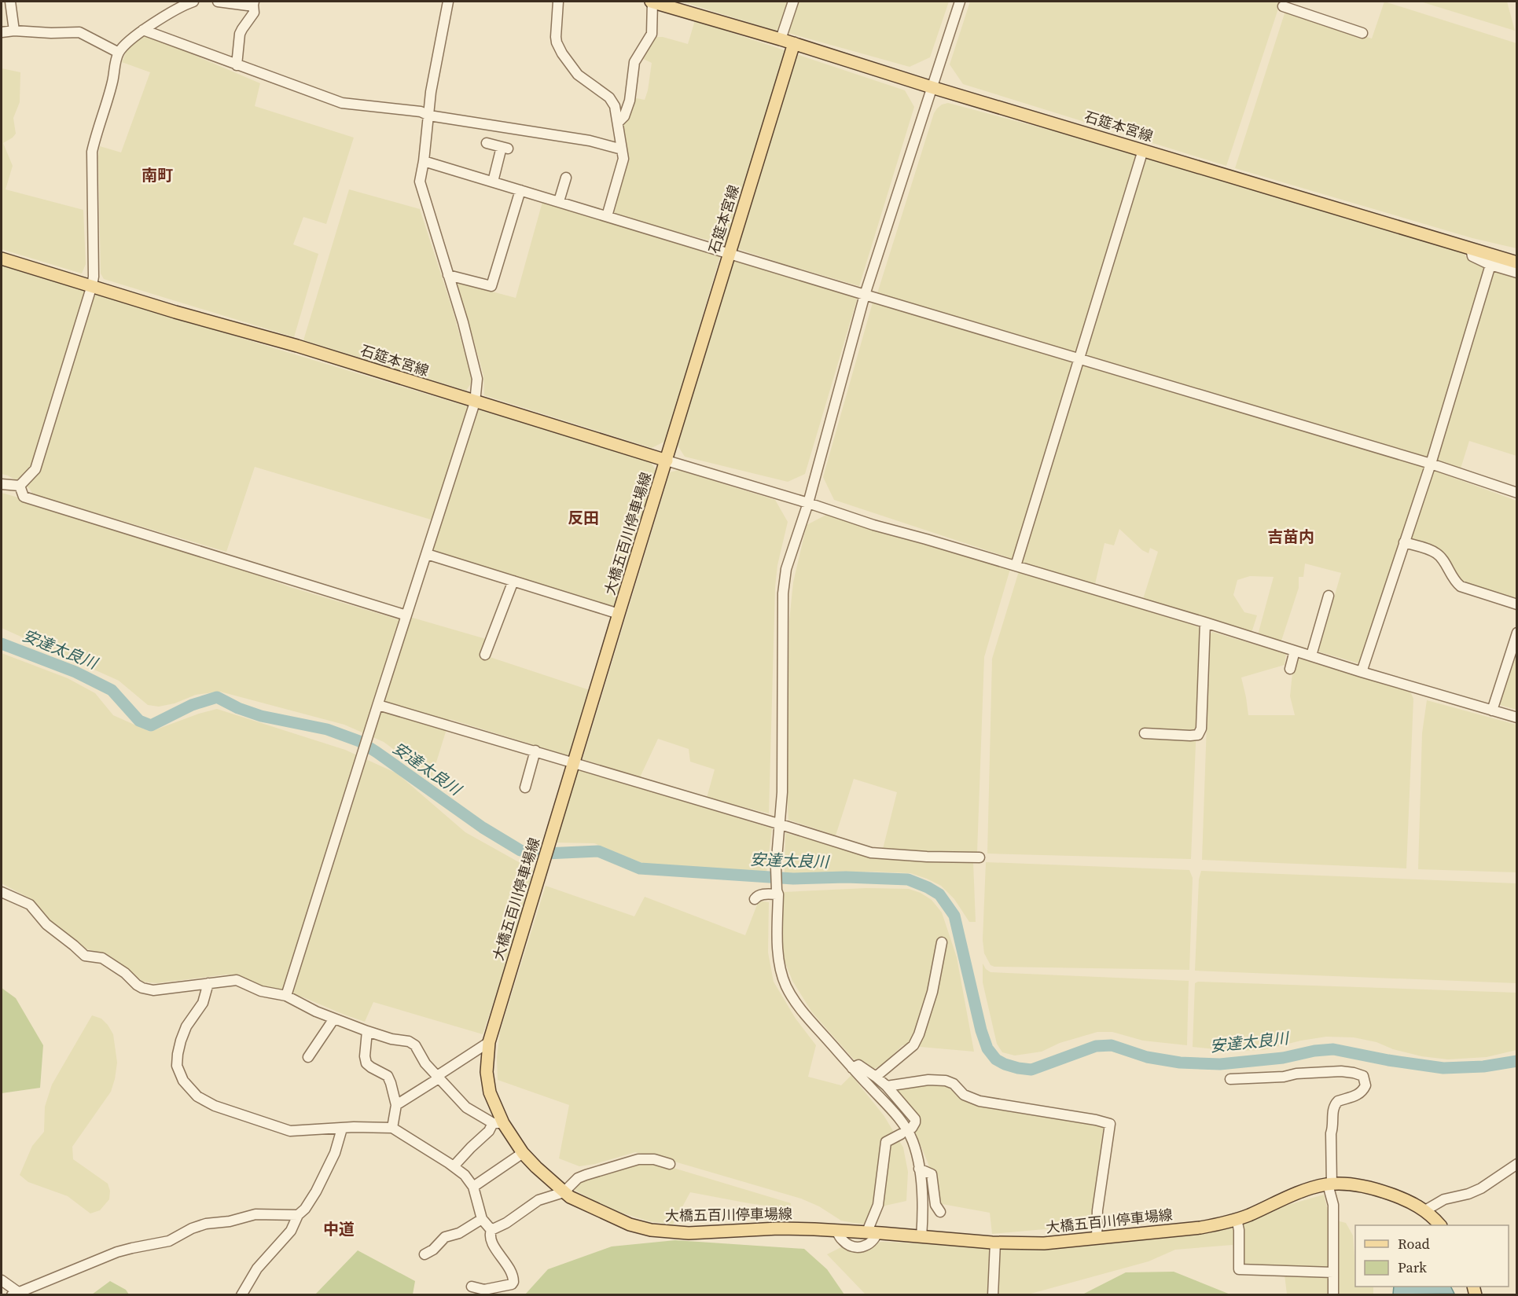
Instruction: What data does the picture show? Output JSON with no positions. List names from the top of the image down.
{
  "streets": {
    "main road": ["石筵本宮線", "大橋五百川停車場線"]
  },
  "crossings": [
    ["石筵本宮線", "大橋五百川停車場線"]
  ],
  "districts": [
    "南町",
    "反田",
    "吉苗内",
    "中道"
  ],
  "water": ["安達太良川"],
  "legend": ["Road", "Park"]
}
